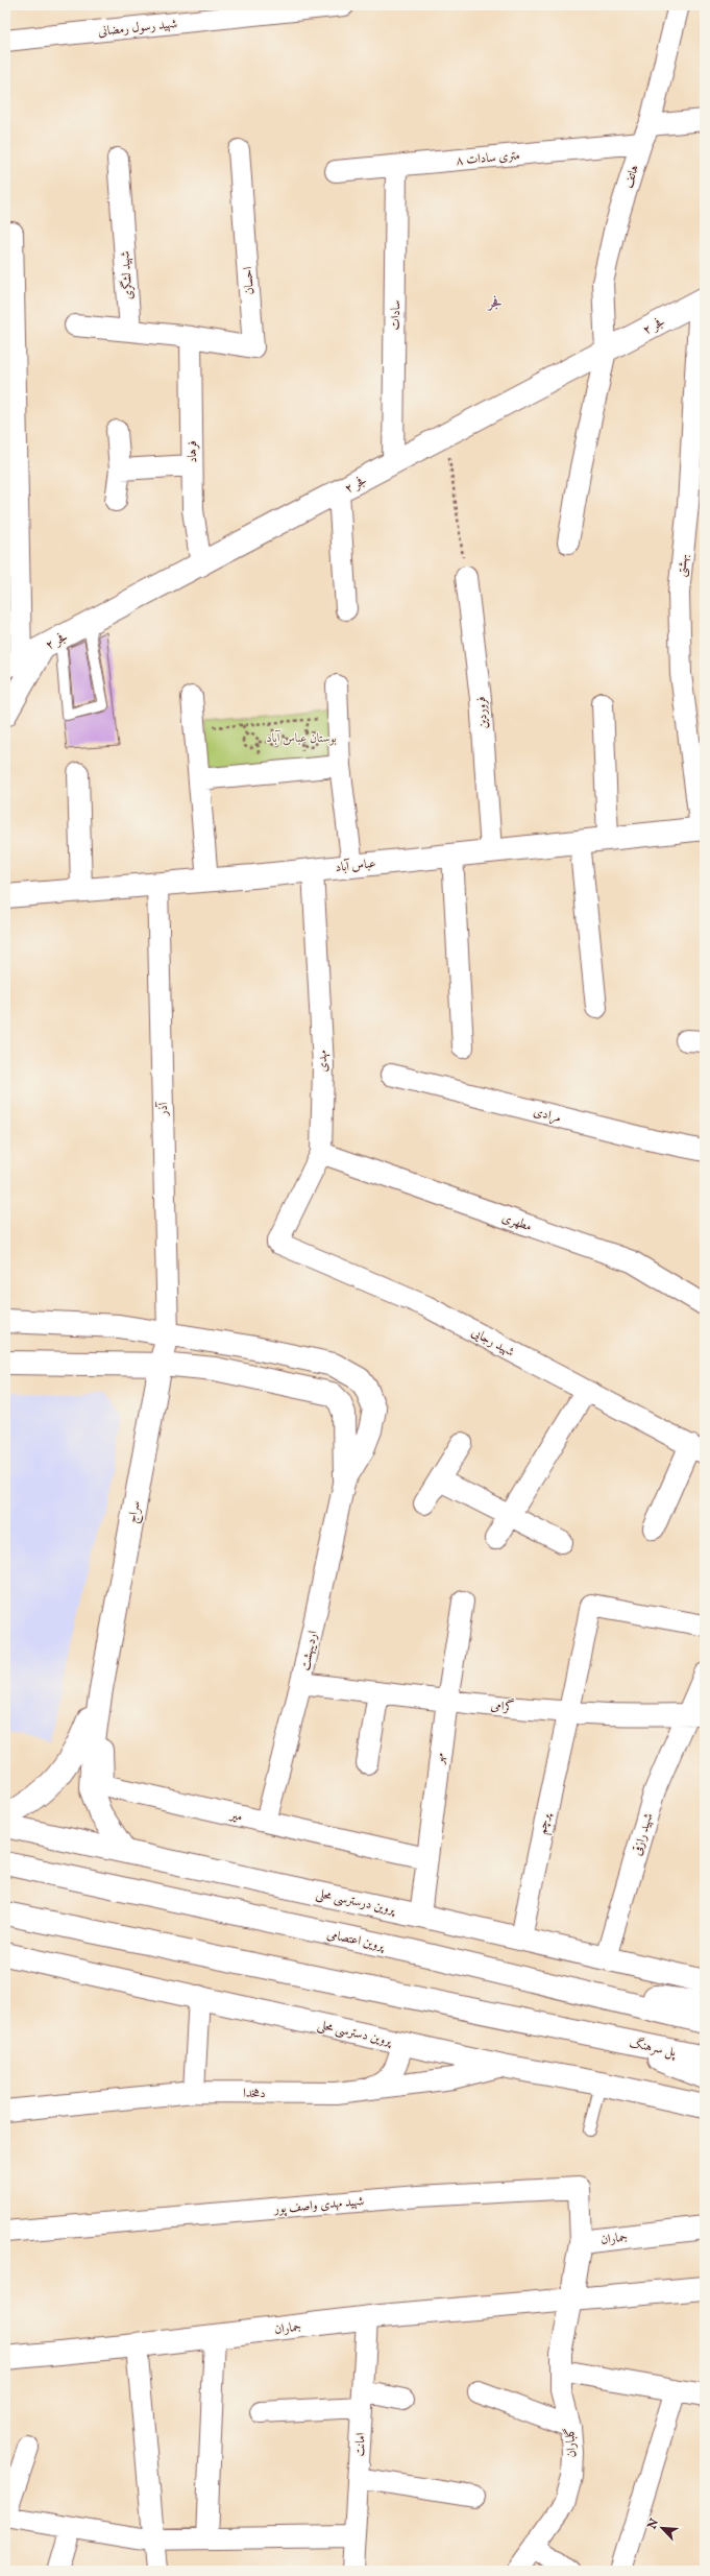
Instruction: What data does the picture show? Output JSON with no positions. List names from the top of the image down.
{
  "streets": {
    "street": [
      "شهید رسول رمضانی",
      "۸ متری سادات",
      "هاتف",
      "شهید لشگری",
      "احسان",
      "سادات",
      "فجر ۲",
      "فرهاد",
      "بهشتی",
      "فروردین",
      "عباس آباد",
      "مهدی",
      "آذر",
      "مرادی",
      "مطهری",
      "شهید رجایی",
      "سراج",
      "اردیبهشت",
      "گرامی",
      "مهر",
      "میر",
      "پرچم",
      "شهید رازقی",
      "پروین درسترسی محلی",
      "پروین اعتصامی",
      "پروین دسترسی محلی",
      "پل سرهنگ",
      "دهخدا",
      "شهید مهدی واصف پور",
      "جماران",
      "گلباران",
      "امانت"
    ]
  },
  "crossings": [
    ["۸ متری سادات", "هاتف"],
    ["۸ متری سادات", "سادات"],
    ["هاتف", "فجر ۲"],
    ["احسان", "فرهاد"],
    ["سادات", "فجر ۲"],
    ["فجر ۲", "فرهاد"],
    ["فجر ۲", "بهشتی"],
    ["بهشتی", "عباس آباد"],
    ["فروردین", "عباس آباد"],
    ["عباس آباد", "مهدی"],
    ["عباس آباد", "آذر"],
    ["مهدی", "مطهری"],
    ["مهدی", "شهید رجایی"],
    ["آذر", "سراج"],
    ["سراج", "میر"],
    ["سراج", "پروین درسترسی محلی"],
    ["اردیبهشت", "گرامی"],
    ["اردیبهشت", "میر"],
    ["گرامی", "مهر"],
    ["گرامی", "پرچم"],
    ["گرامی", "شهید رازقی"],
    ["مهر", "میر"],
    ["مهر", "پروین درسترسی محلی"],
    ["پرچم", "پروین درسترسی محلی"],
    ["شهید رازقی", "پروین درسترسی محلی"],
    ["پروین دسترسی محلی", "دهخدا"],
    ["شهید مهدی واصف پور", "جماران"],
    ["جماران", "گلباران"],
    ["جماران", "امانت"]
  ],
  "districts": ["فجر"],
  "parks": ["بوستان عباس آباد"],
  "north": "top left"
}
